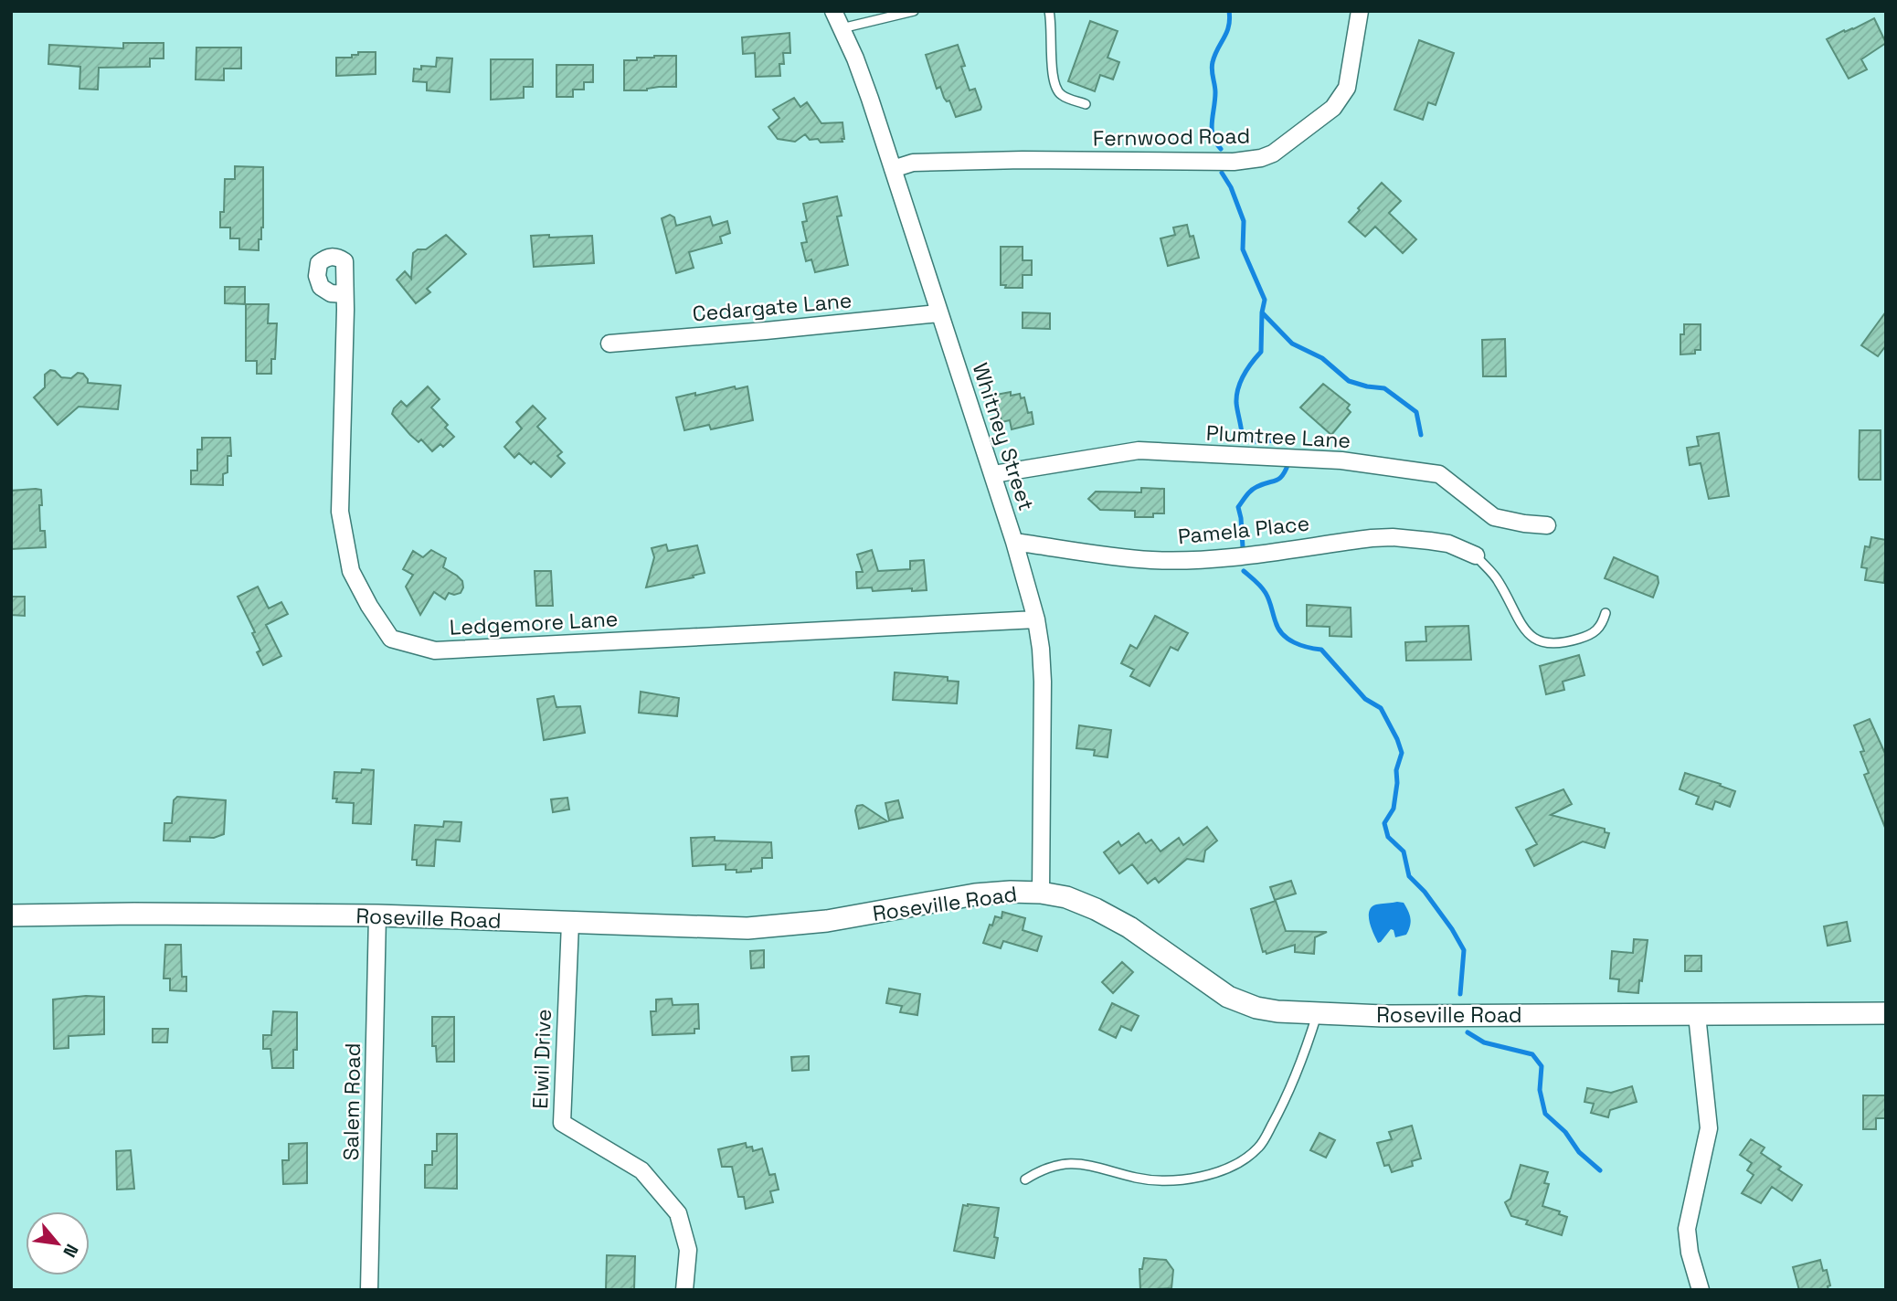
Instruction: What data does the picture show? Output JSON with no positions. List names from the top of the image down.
{
  "streets": {
    "street": [
      "Fernwood Road",
      "Cedargate Lane",
      "Whitney Street",
      "Plumtree Lane",
      "Pamela Place",
      "Ledgemore Lane",
      "Roseville Road",
      "Elwil Drive",
      "Salem Road"
    ]
  },
  "crossings": [
    ["Fernwood Road", "Whitney Street"],
    ["Cedargate Lane", "Whitney Street"],
    ["Whitney Street", "Plumtree Lane"],
    ["Whitney Street", "Pamela Place"],
    ["Whitney Street", "Ledgemore Lane"],
    ["Whitney Street", "Roseville Road"],
    ["Roseville Road", "Elwil Drive"],
    ["Roseville Road", "Salem Road"]
  ],
  "north": "bottom right"
}
